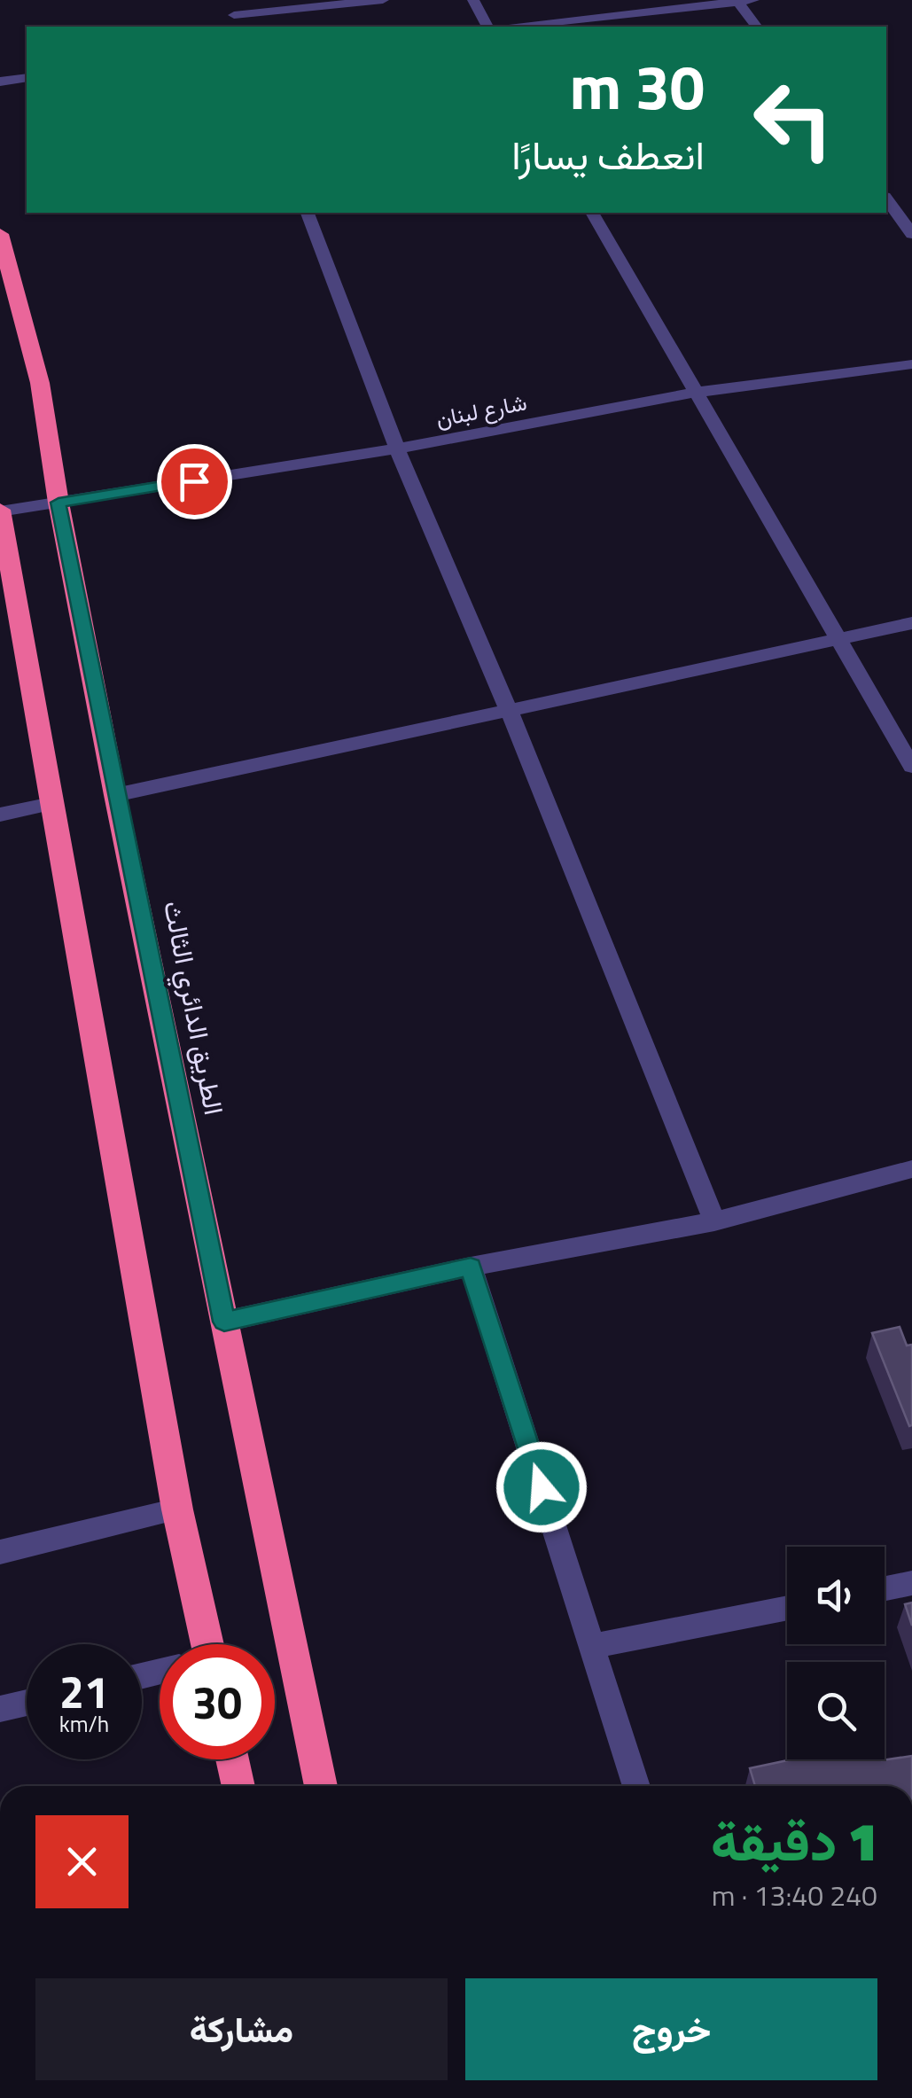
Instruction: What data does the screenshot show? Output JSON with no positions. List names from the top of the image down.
{
  "streets": {
    "highway": ["الطريق الدائري الثالث"],
    "street": ["شارع لبنان"]
  },
  "crossings": [
    ["شارع لبنان", "الطريق الدائري الثالث"]
  ],
  "page": {
    "turn": ["30 m", "انعطف يسارًا"],
    "speed": "21 km/h",
    "limit": "30",
    "heading": ["1 دقيقة", "240 m · 13:40"],
    "buttons": ["خروج", "مشاركة"]
  }
}
